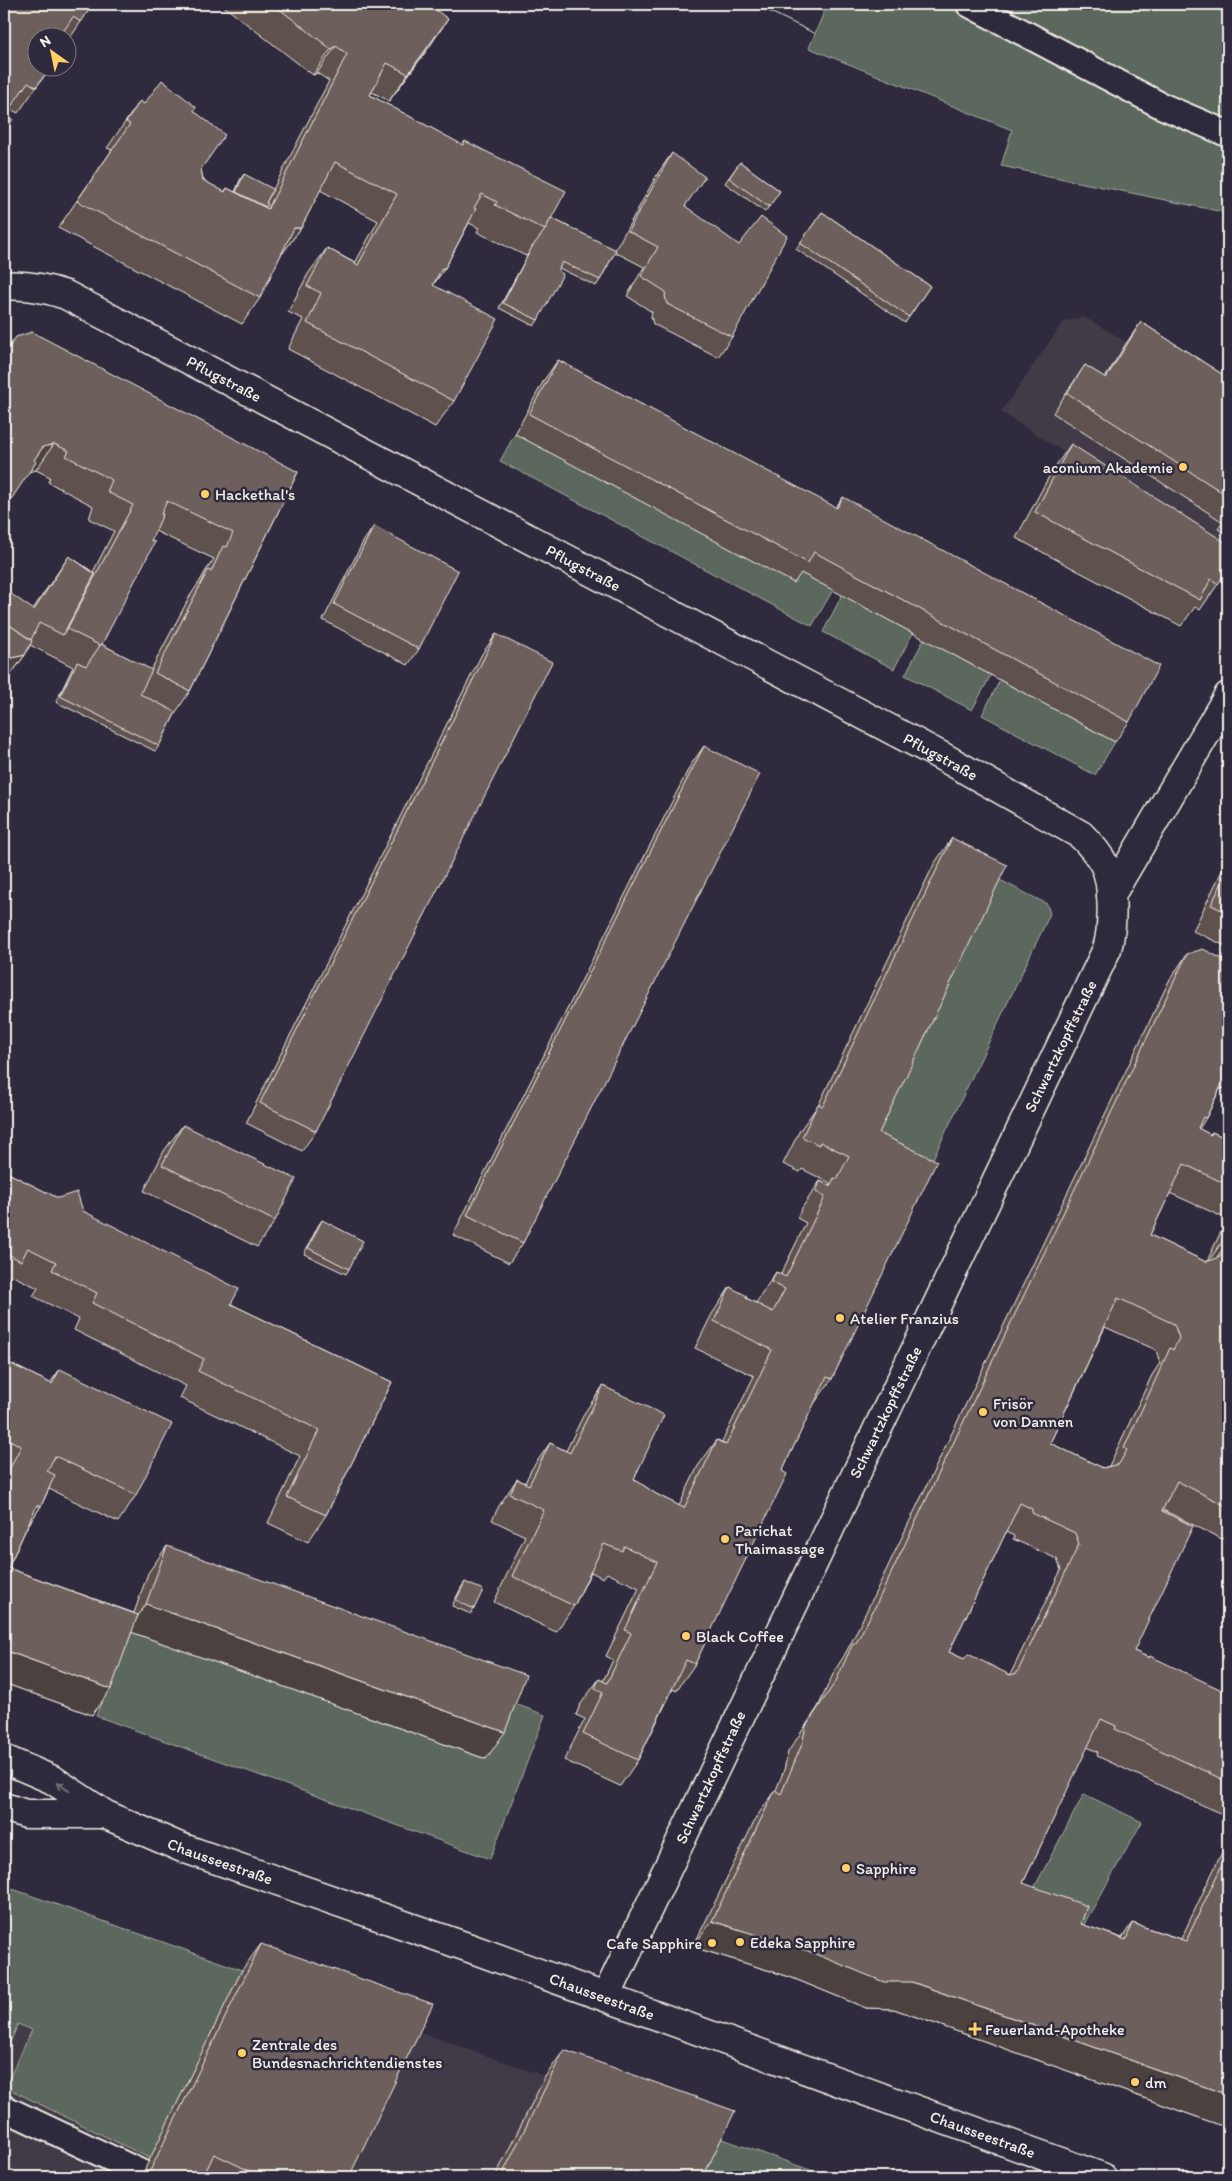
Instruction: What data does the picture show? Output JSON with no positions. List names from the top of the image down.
{
  "streets": {
    "street": ["Pflugstraße", "Schwartzkopffstraße", "Chausseestraße"]
  },
  "crossings": [
    ["Pflugstraße", "Schwartzkopffstraße"],
    ["Schwartzkopffstraße", "Chausseestraße"]
  ],
  "places": {
    "other": [
      "aconium Akademie",
      "Hackethal's",
      "Atelier Franzius",
      "Frisör von Dannen",
      "Parichat Thaimassage",
      "Black Coffee",
      "Sapphire",
      "Edeka Sapphire",
      "Cafe Sapphire",
      "Zentrale des Bundesnachrichtendienstes",
      "dm"
    ],
    "health": ["Feuerland-Apotheke"]
  },
  "north": "top left"
}
